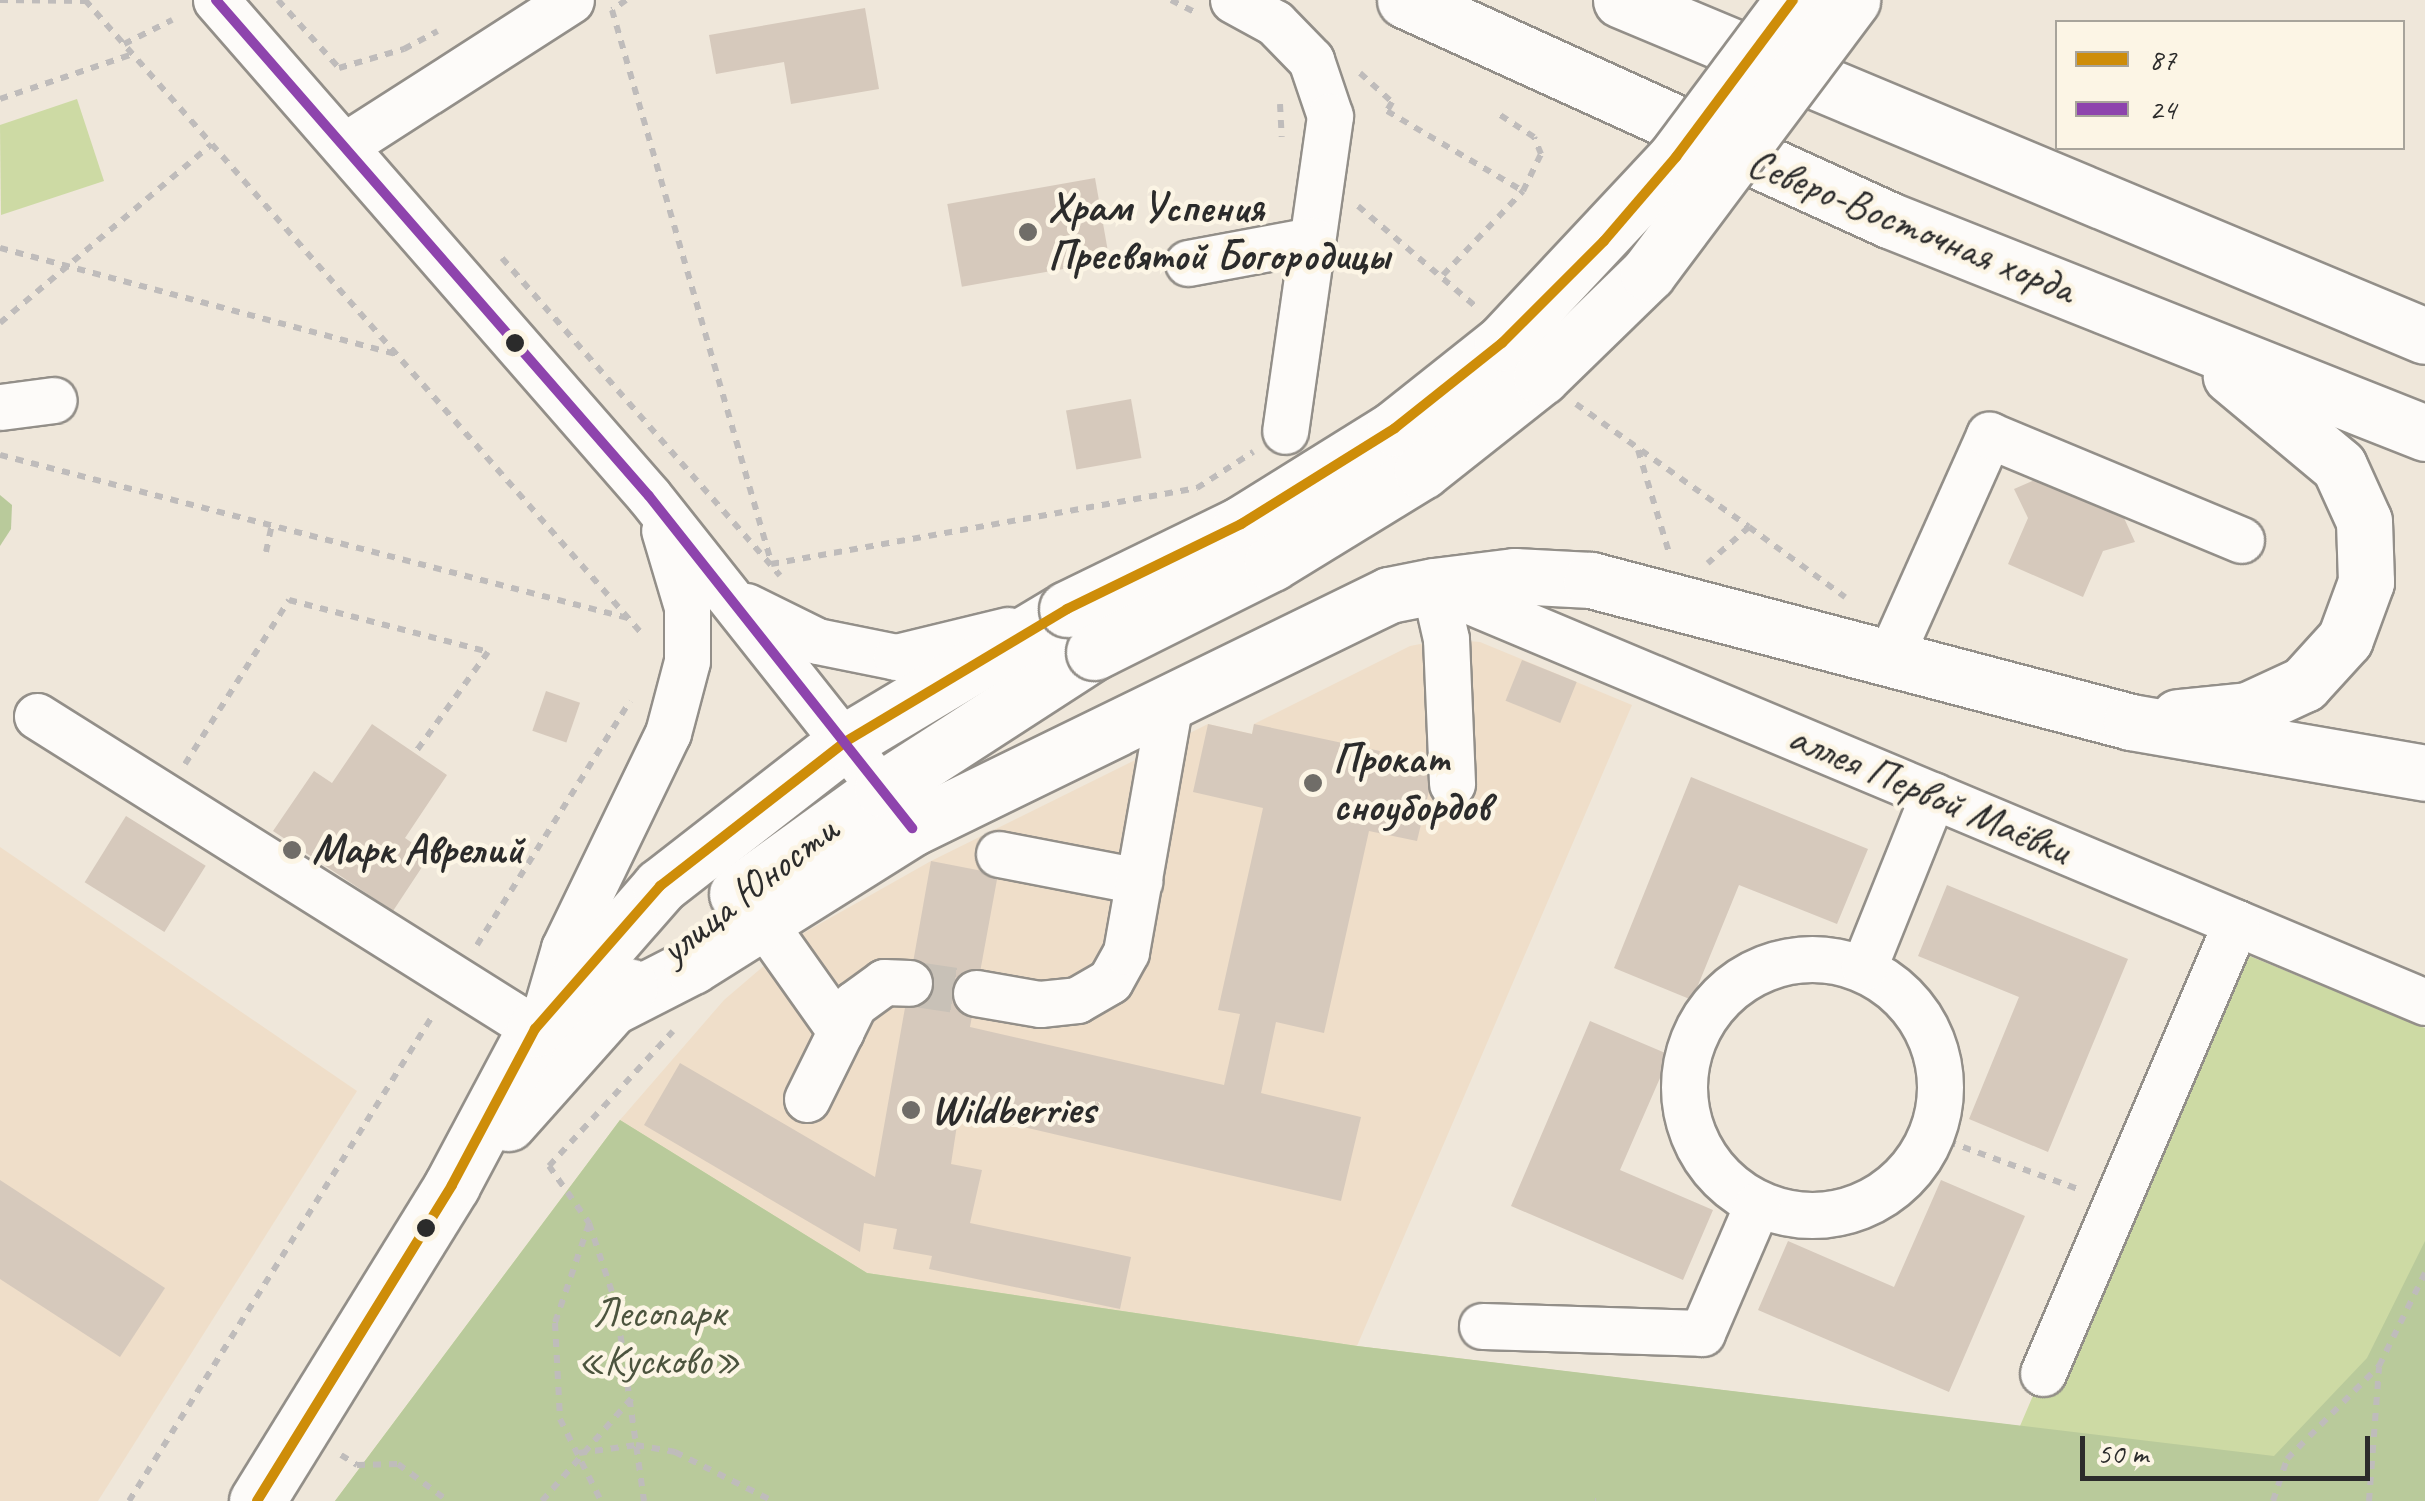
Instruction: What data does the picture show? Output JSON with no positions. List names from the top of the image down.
{
  "streets": {
    "main road": ["Северо-Восточная хорда", "улица Юности"],
    "street": ["аллея Первой Маёвки"]
  },
  "parks": ["Лесопарк «Кусково»"],
  "places": [
    "Храм Успения Пресвятой Богородицы",
    "Прокат сноубордов",
    "Марк Аврелий",
    "Wildberries"
  ],
  "lines": ["transit line 87", "transit line 24"],
  "legend": ["87", "24"],
  "scale_bar": "50 m"
}
